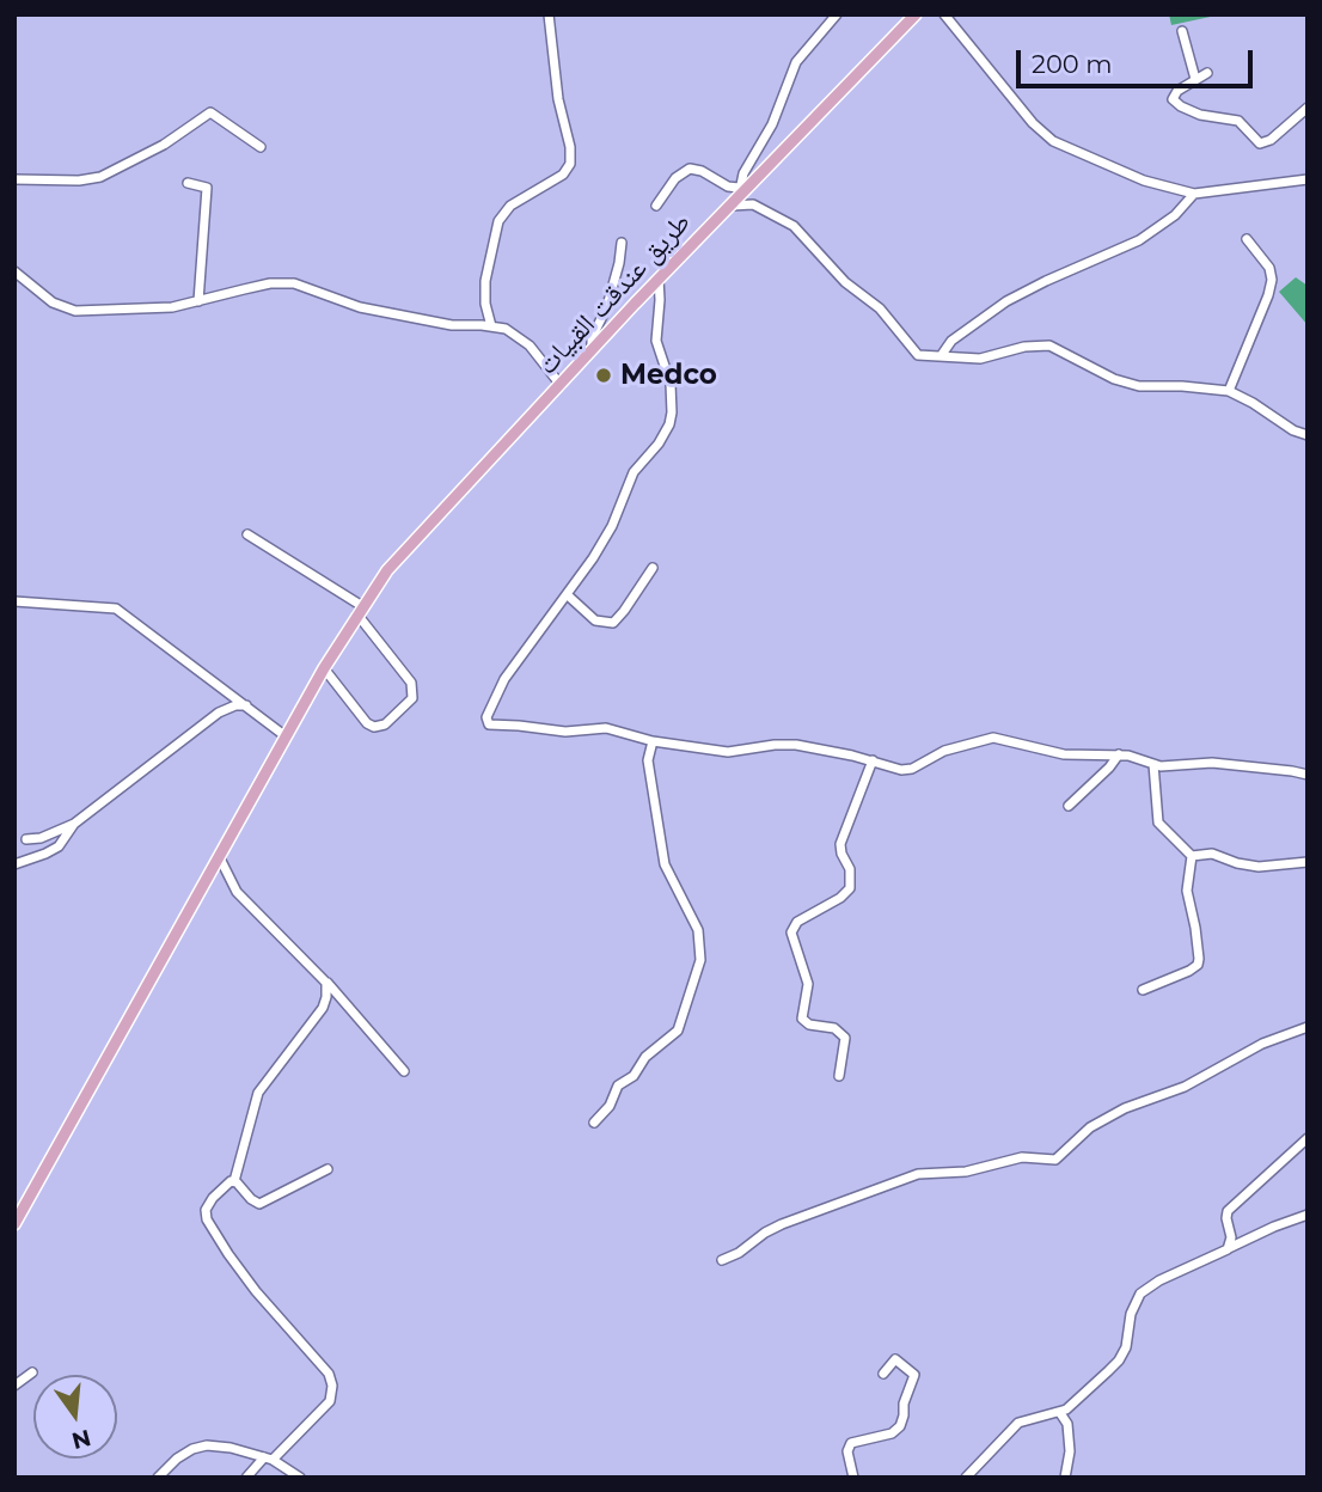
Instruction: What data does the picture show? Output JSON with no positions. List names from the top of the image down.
{
  "streets": {
    "main road": ["طريق عندقت القبيات"]
  },
  "places": ["Medco"],
  "scale_bar": "200 m",
  "north": "bottom"
}
